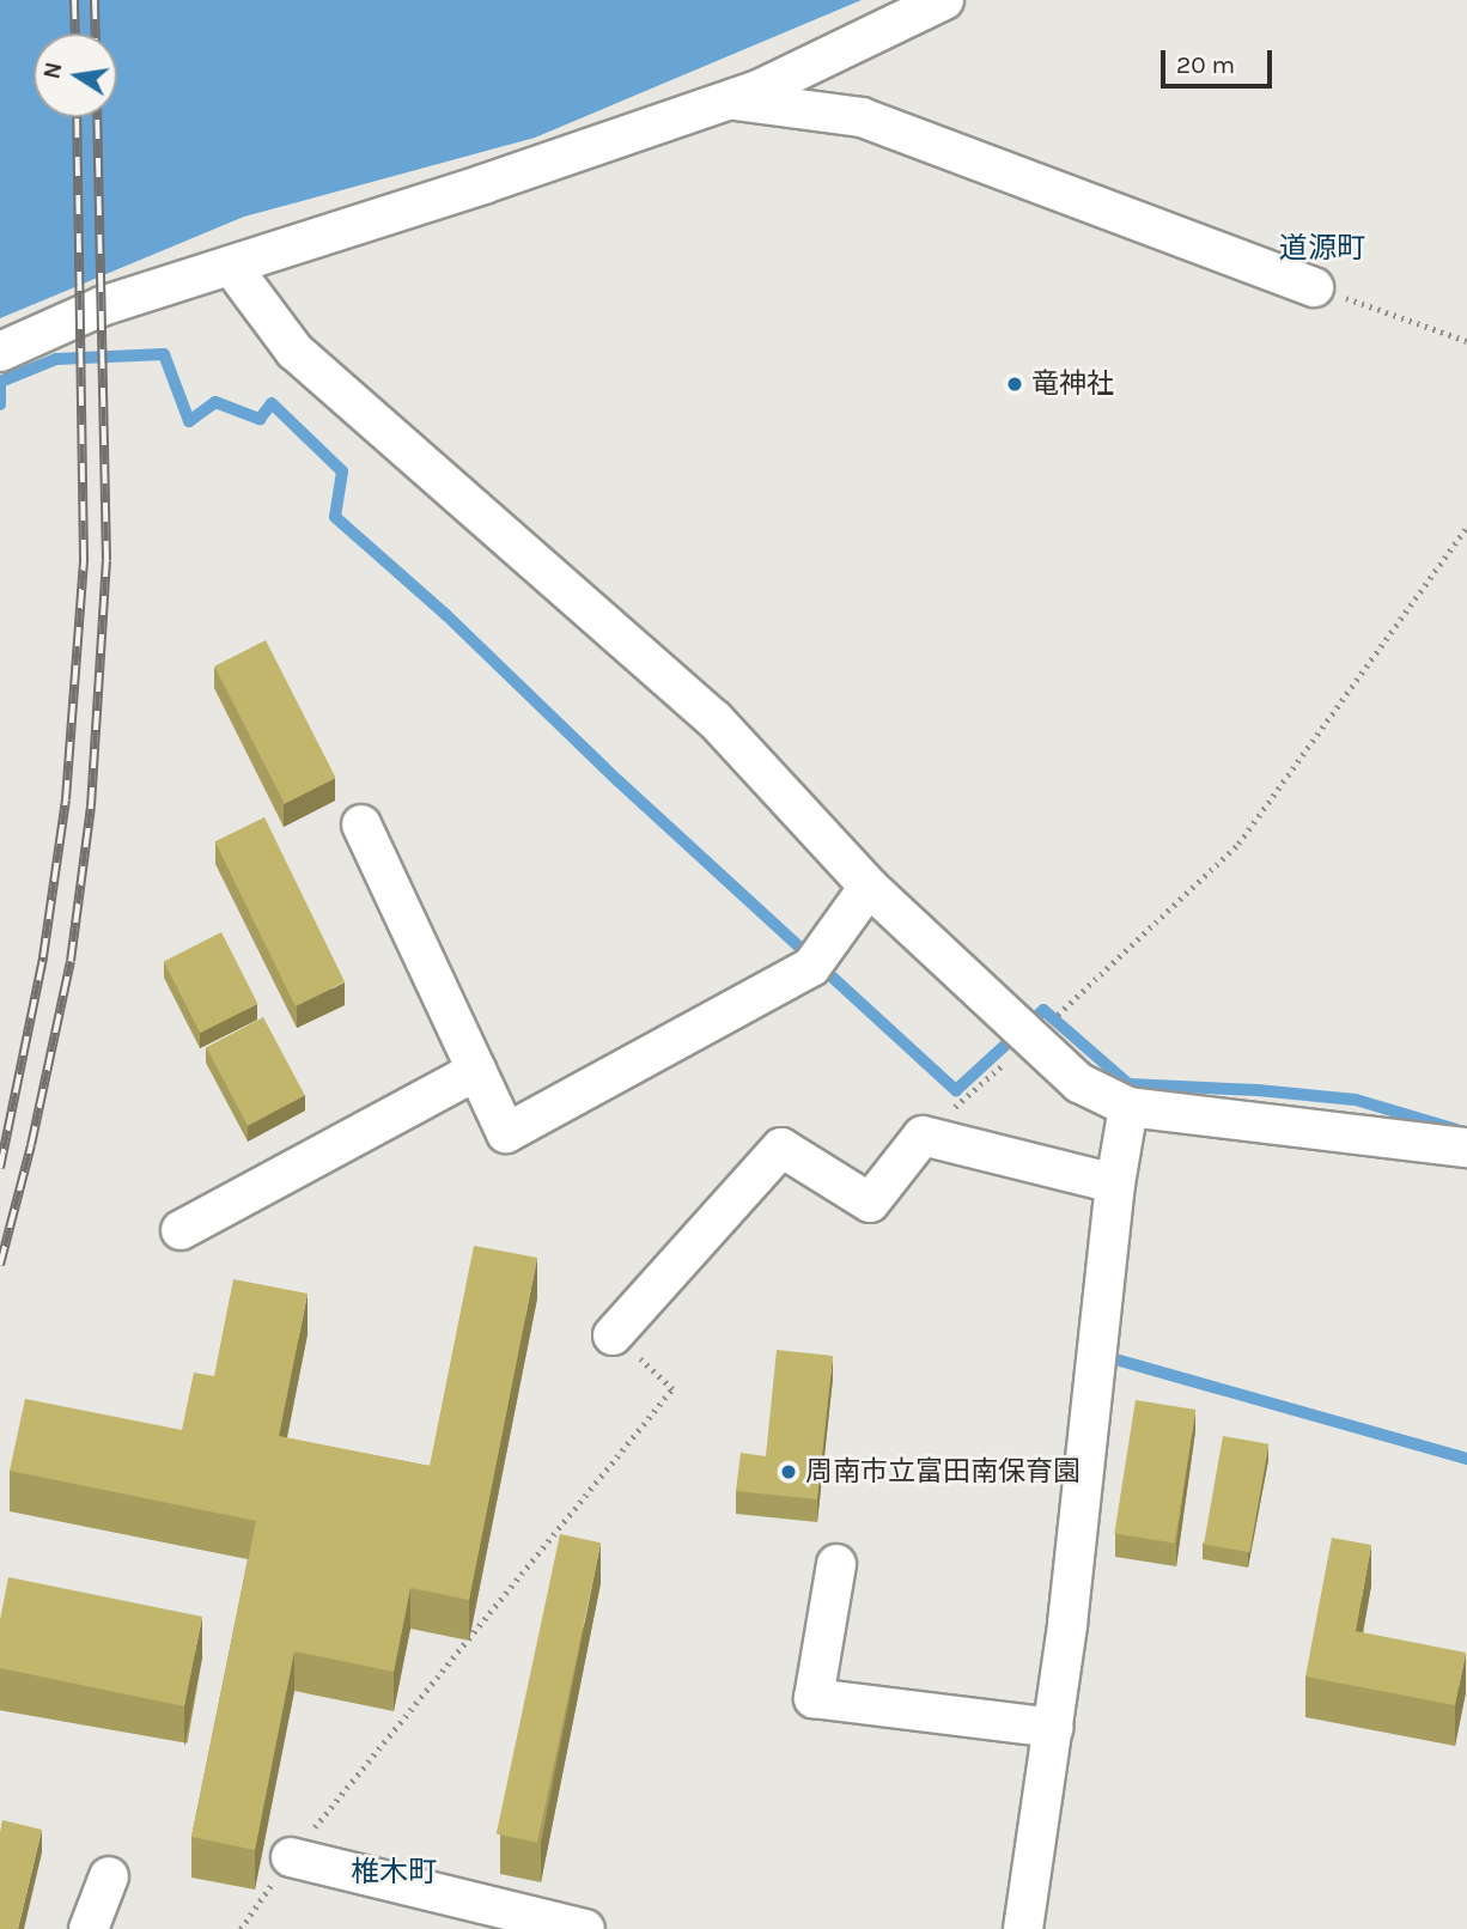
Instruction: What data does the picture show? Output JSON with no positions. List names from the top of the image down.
{
  "districts": ["道源町", "椎木町"],
  "places": ["竜神社", "周南市立富田南保育園"],
  "scale_bar": "20 m",
  "north": "left"
}
